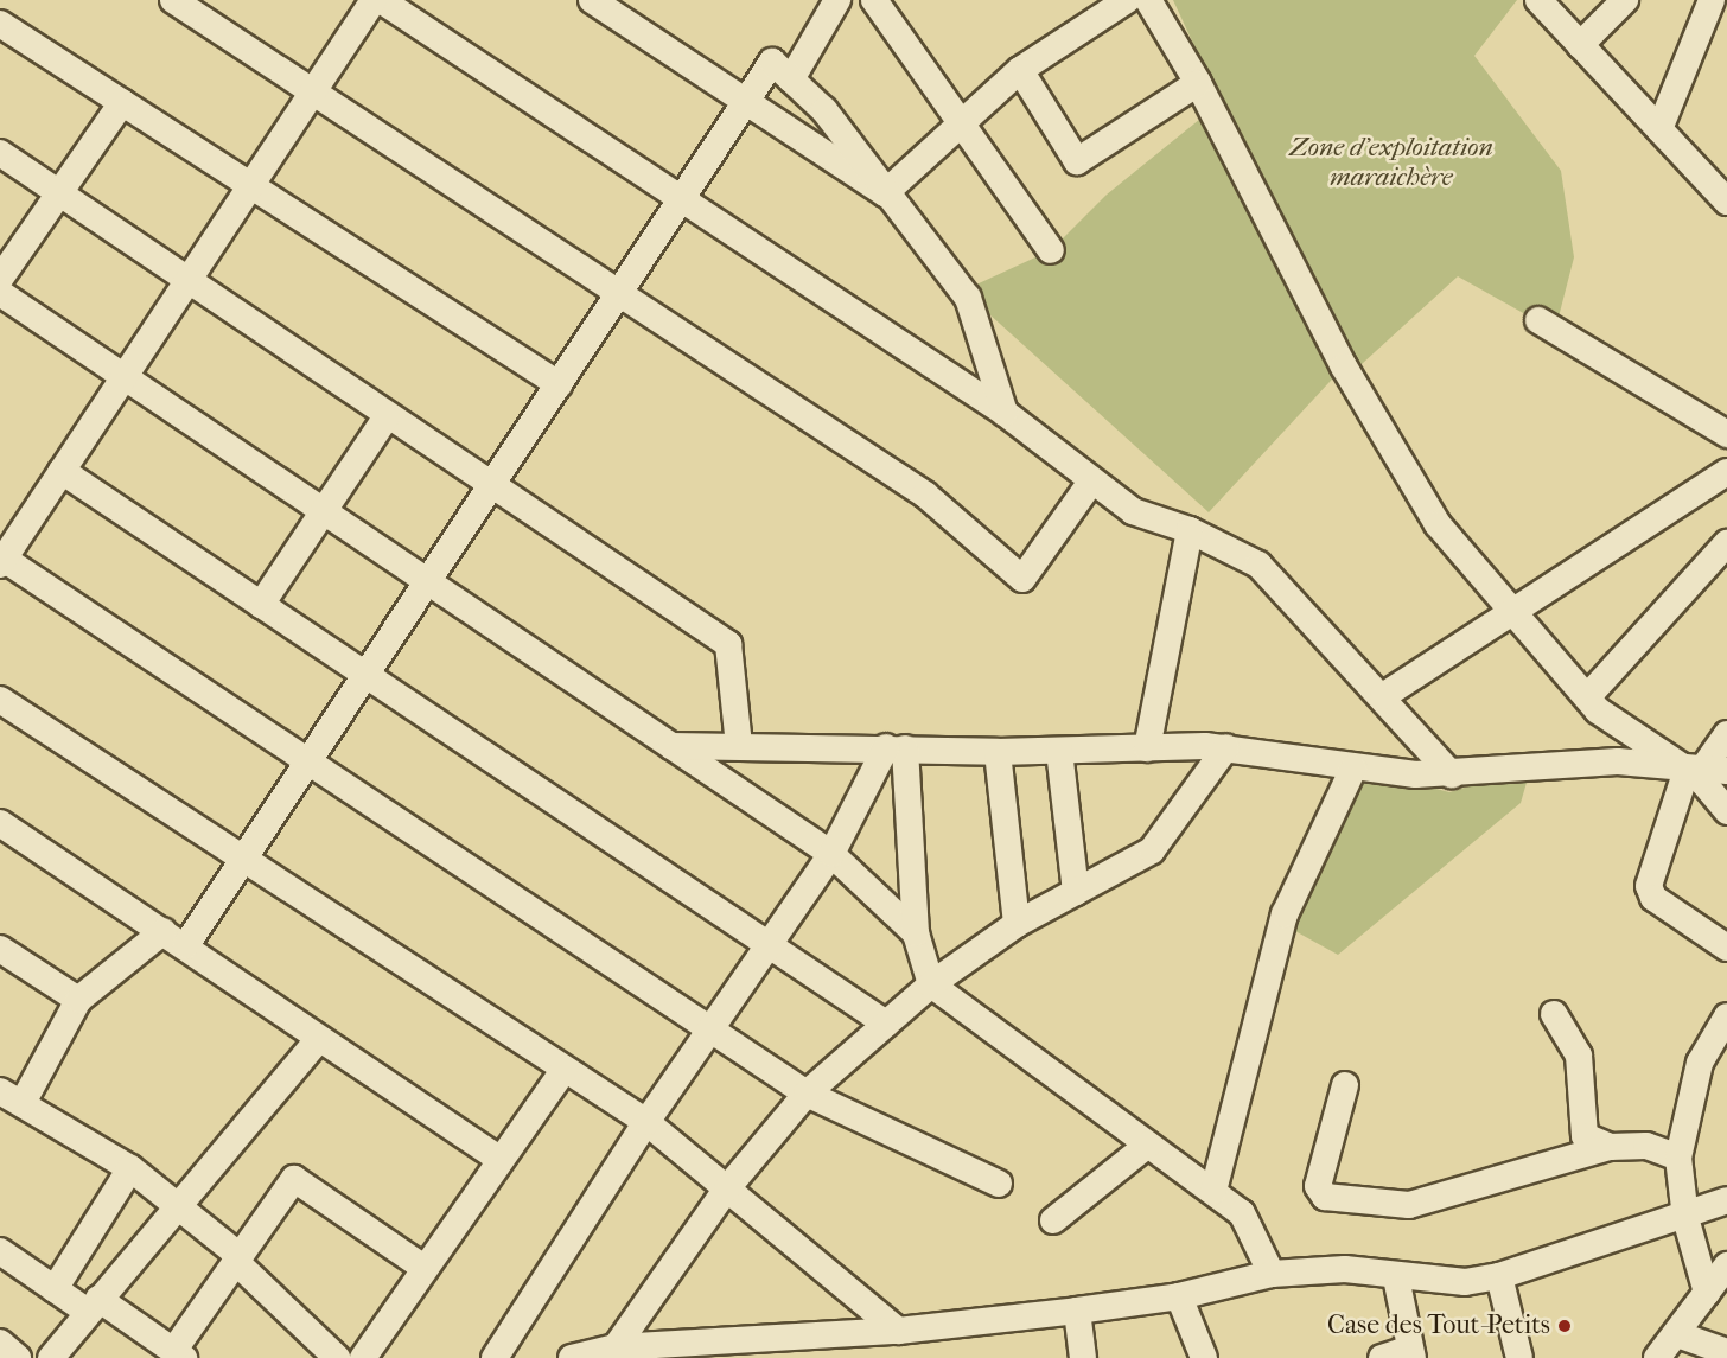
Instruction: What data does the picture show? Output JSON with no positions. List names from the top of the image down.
{
  "parks": ["Zone d'exploitation maraichère"],
  "places": ["Case des Tout-Petits"]
}
